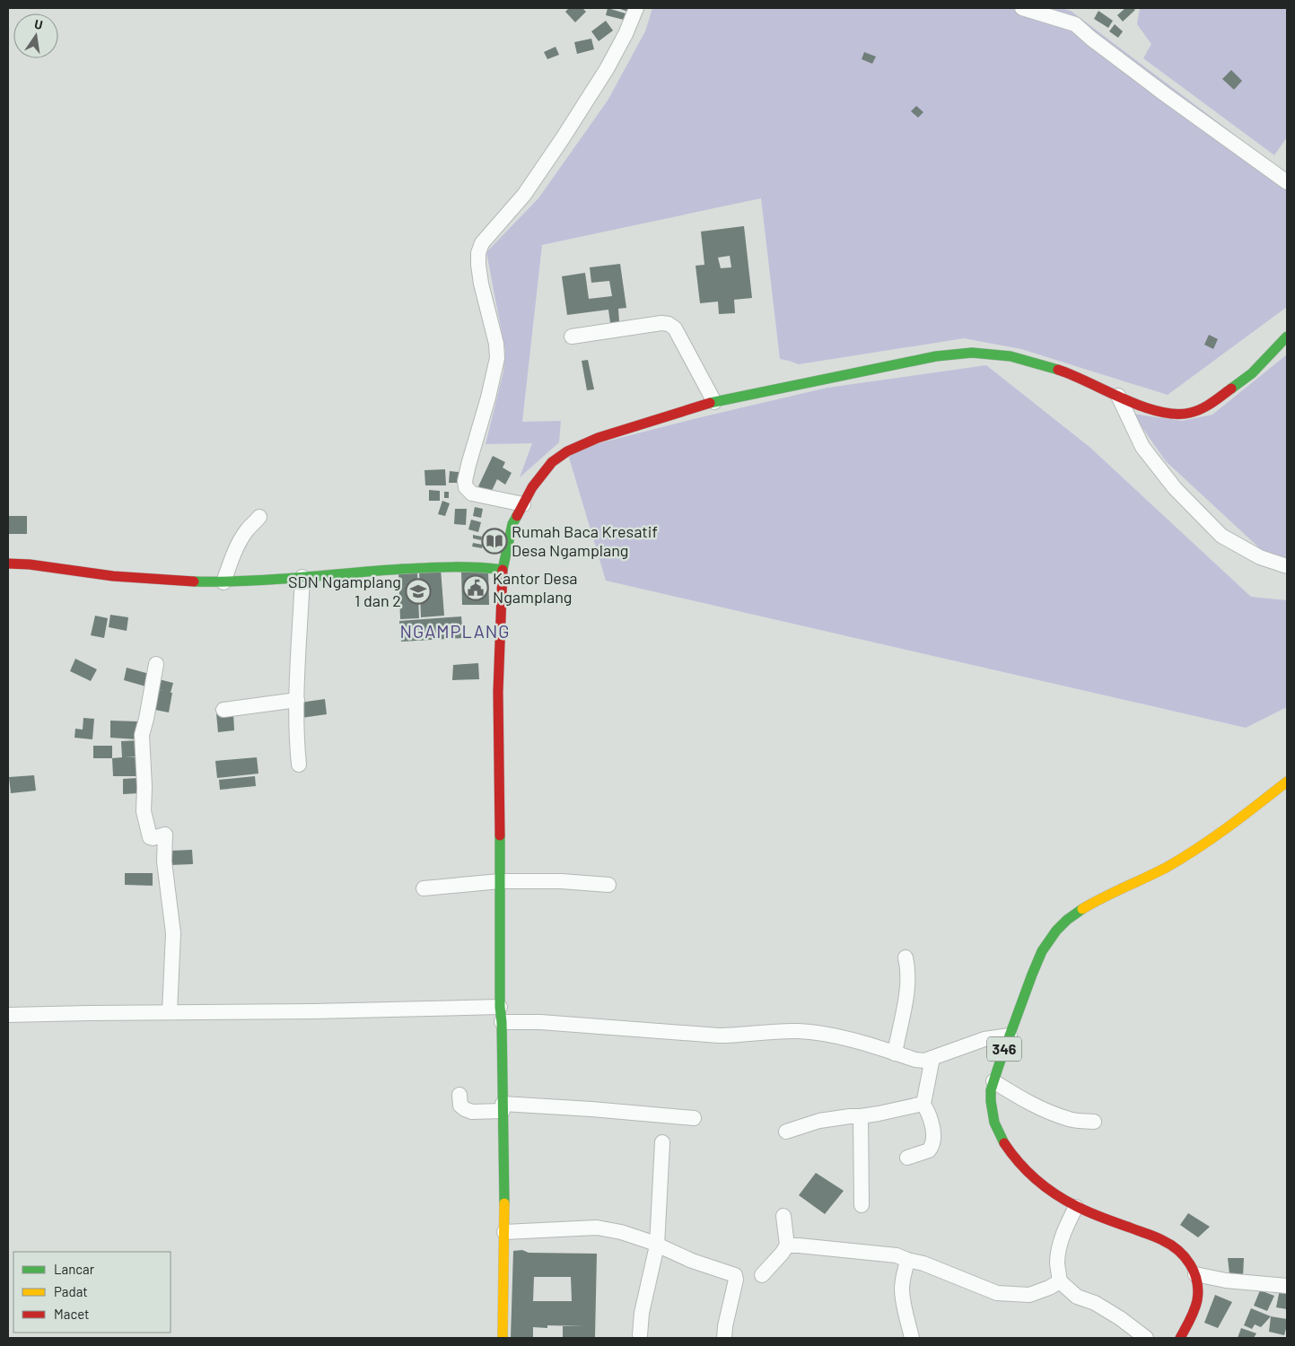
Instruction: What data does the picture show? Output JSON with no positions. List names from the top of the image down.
{
  "streets": {
    "street": ["346"]
  },
  "districts": ["NGAMPLANG"],
  "places": {
    "library": ["Rumah Baca Kresatif Desa Ngamplang"],
    "public building": ["Kantor Desa Ngamplang"],
    "school or university": ["SDN Ngamplang 1 dan 2"]
  },
  "legend": ["Lancar", "Padat", "Macet"],
  "north": "top"
}
